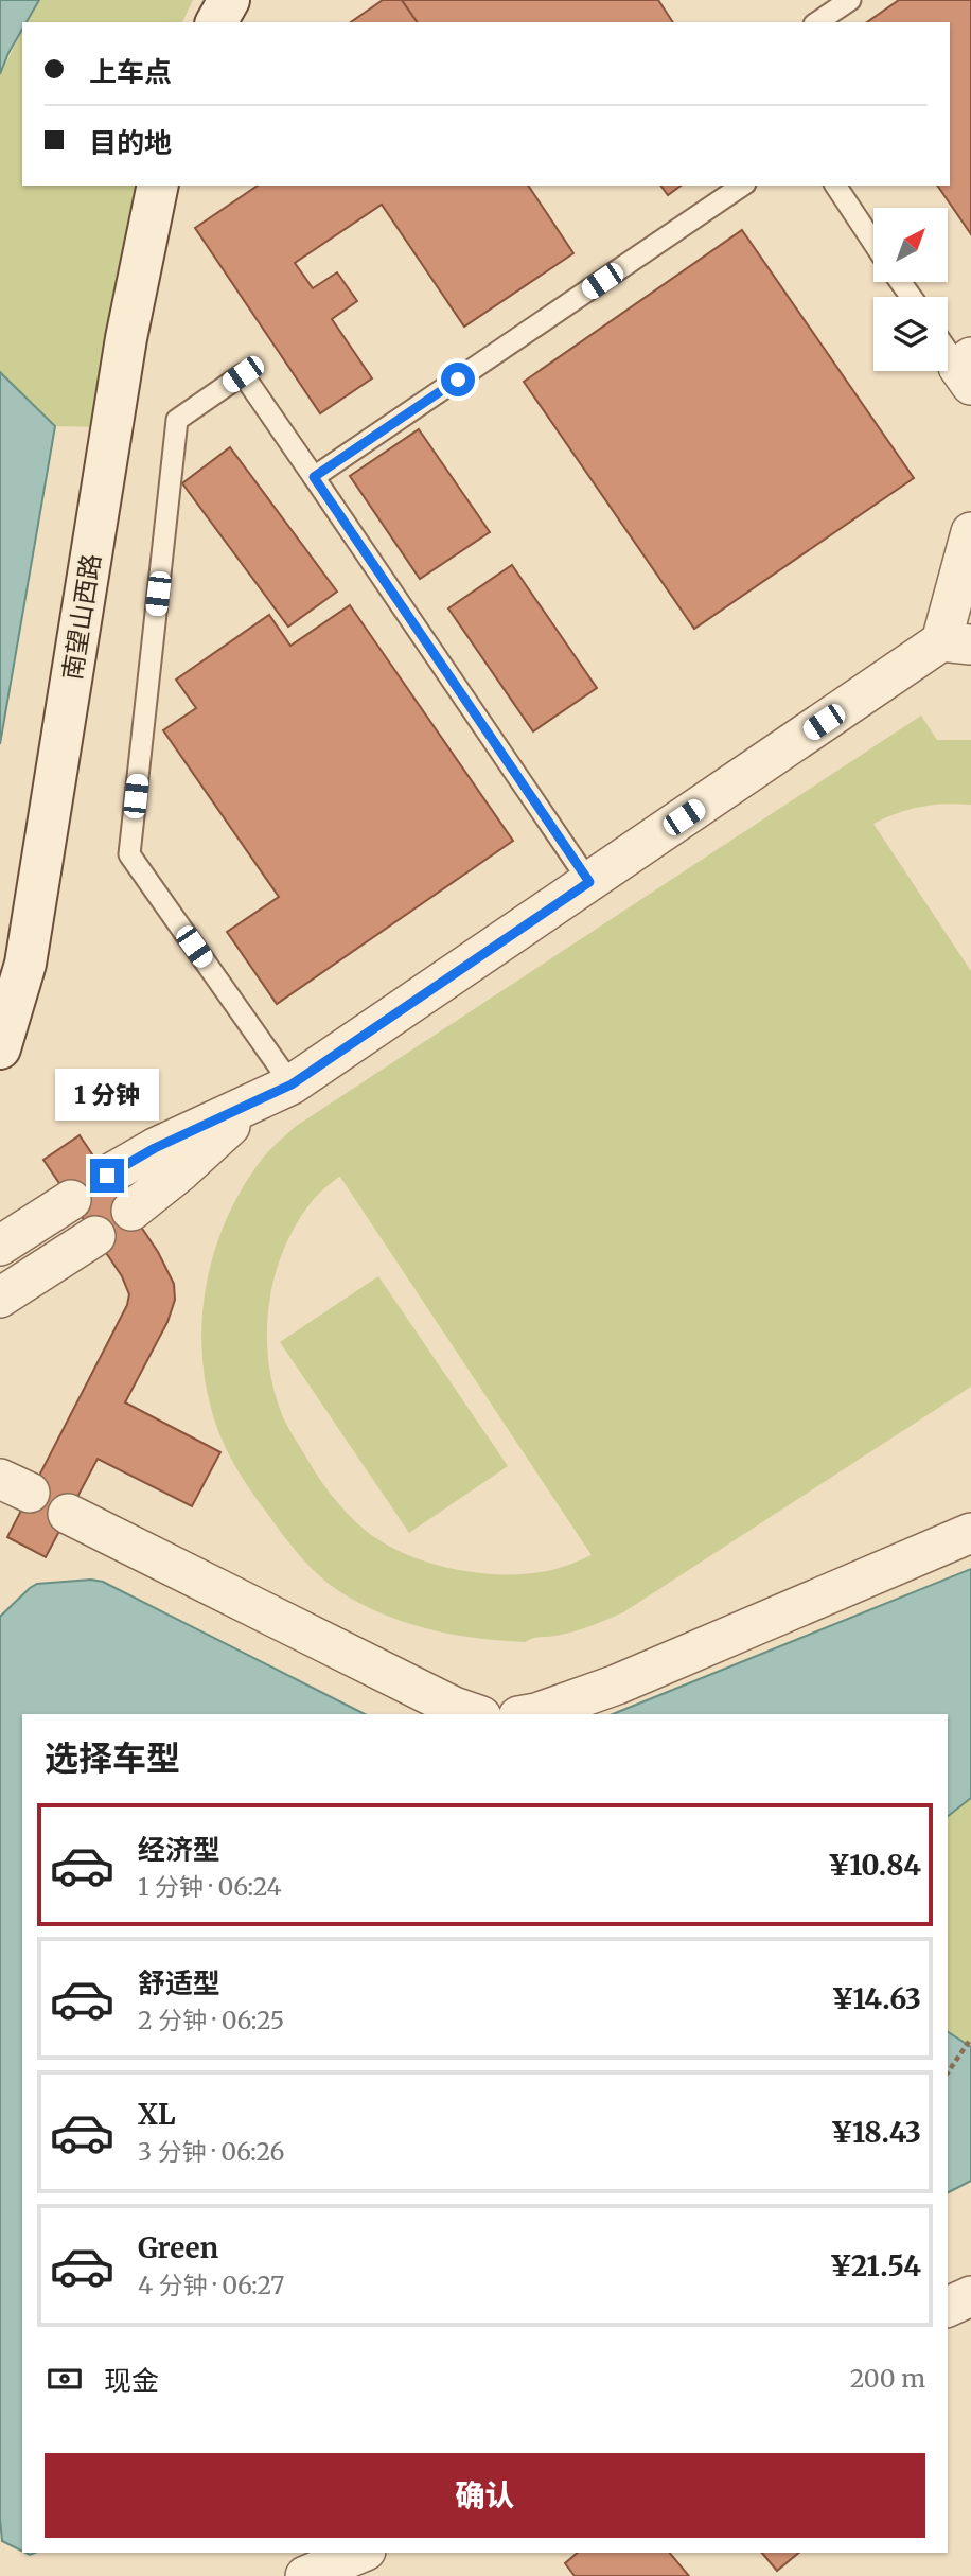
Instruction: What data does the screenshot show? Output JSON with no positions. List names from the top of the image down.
{
  "streets": {
    "street": ["南望山西路"]
  },
  "north": "top right",
  "page": {
    "banner": ["上车点", "目的地"],
    "bubble": "1 分钟",
    "heading": "选择车型",
    "list": [
      {
        "name": "经济型",
        "note": "1 分钟 · 06:24",
        "value": "¥10.84"
      },
      {
        "name": "舒适型",
        "note": "2 分钟 · 06:25",
        "value": "¥14.63"
      },
      {
        "name": "XL",
        "note": "3 分钟 · 06:26",
        "value": "¥18.43"
      },
      {
        "name": "Green",
        "note": "4 分钟 · 06:27",
        "value": "¥21.54"
      }
    ],
    "pay": ["现金", "200 m"],
    "buttons": "确认"
  }
}
